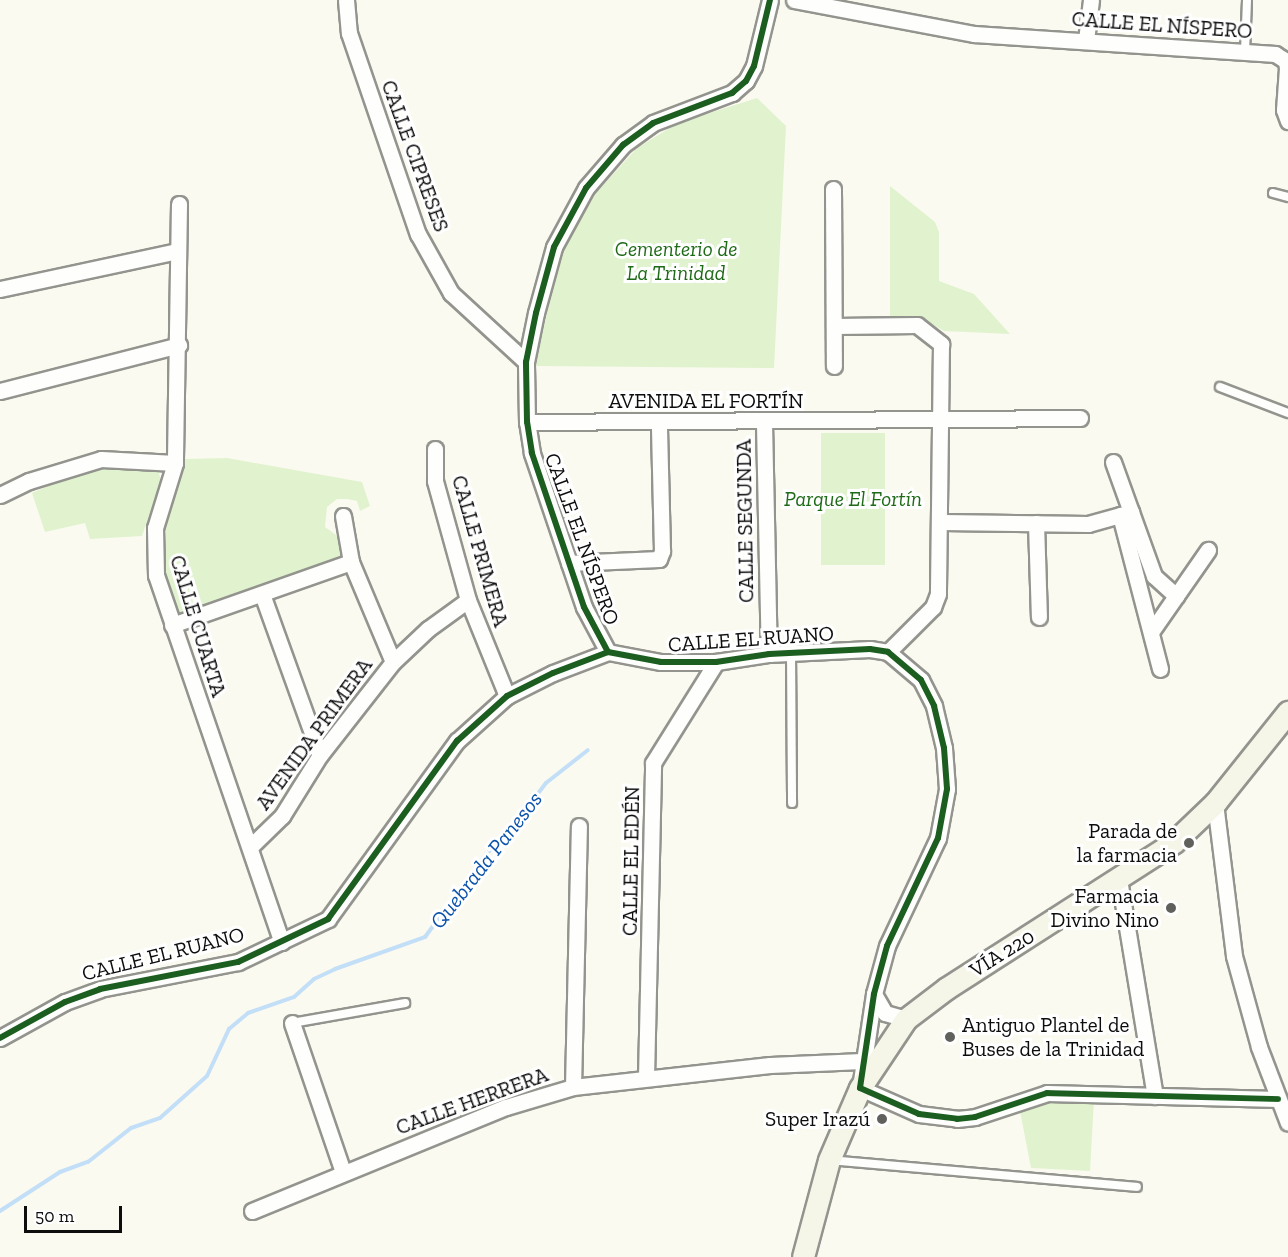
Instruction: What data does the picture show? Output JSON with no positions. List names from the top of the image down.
{
  "streets": {
    "main road": ["VÍA 220"],
    "street": [
      "CALLE EL NÍSPERO",
      "CALLE CIPRESES",
      "AVENIDA EL FORTÍN",
      "CALLE SEGUNDA",
      "CALLE PRIMERA",
      "CALLE CUARTA",
      "CALLE EL RUANO",
      "AVENIDA PRIMERA",
      "CALLE EL EDÉN",
      "CALLE HERRERA"
    ]
  },
  "crossings": [
    ["CALLE EL NÍSPERO", "CALLE CIPRESES"],
    ["CALLE EL NÍSPERO", "AVENIDA EL FORTÍN"],
    ["CALLE EL NÍSPERO", "CALLE EL RUANO"],
    ["AVENIDA EL FORTÍN", "CALLE SEGUNDA"],
    ["CALLE SEGUNDA", "CALLE EL RUANO"],
    ["CALLE PRIMERA", "CALLE EL RUANO"],
    ["CALLE PRIMERA", "AVENIDA PRIMERA"],
    ["CALLE CUARTA", "CALLE EL RUANO"],
    ["CALLE CUARTA", "AVENIDA PRIMERA"],
    ["CALLE EL RUANO", "CALLE EL EDÉN"],
    ["CALLE EL EDÉN", "CALLE HERRERA"]
  ],
  "water": ["Quebrada Panesos"],
  "parks": ["Cementerio de La Trinidad", "Parque El Fortín"],
  "places": [
    "Parada de la farmacia",
    "Farmacia Divino Nino",
    "Antiguo Plantel de Buses de la Trinidad",
    "Super Irazú"
  ],
  "scale_bar": "50 m"
}
